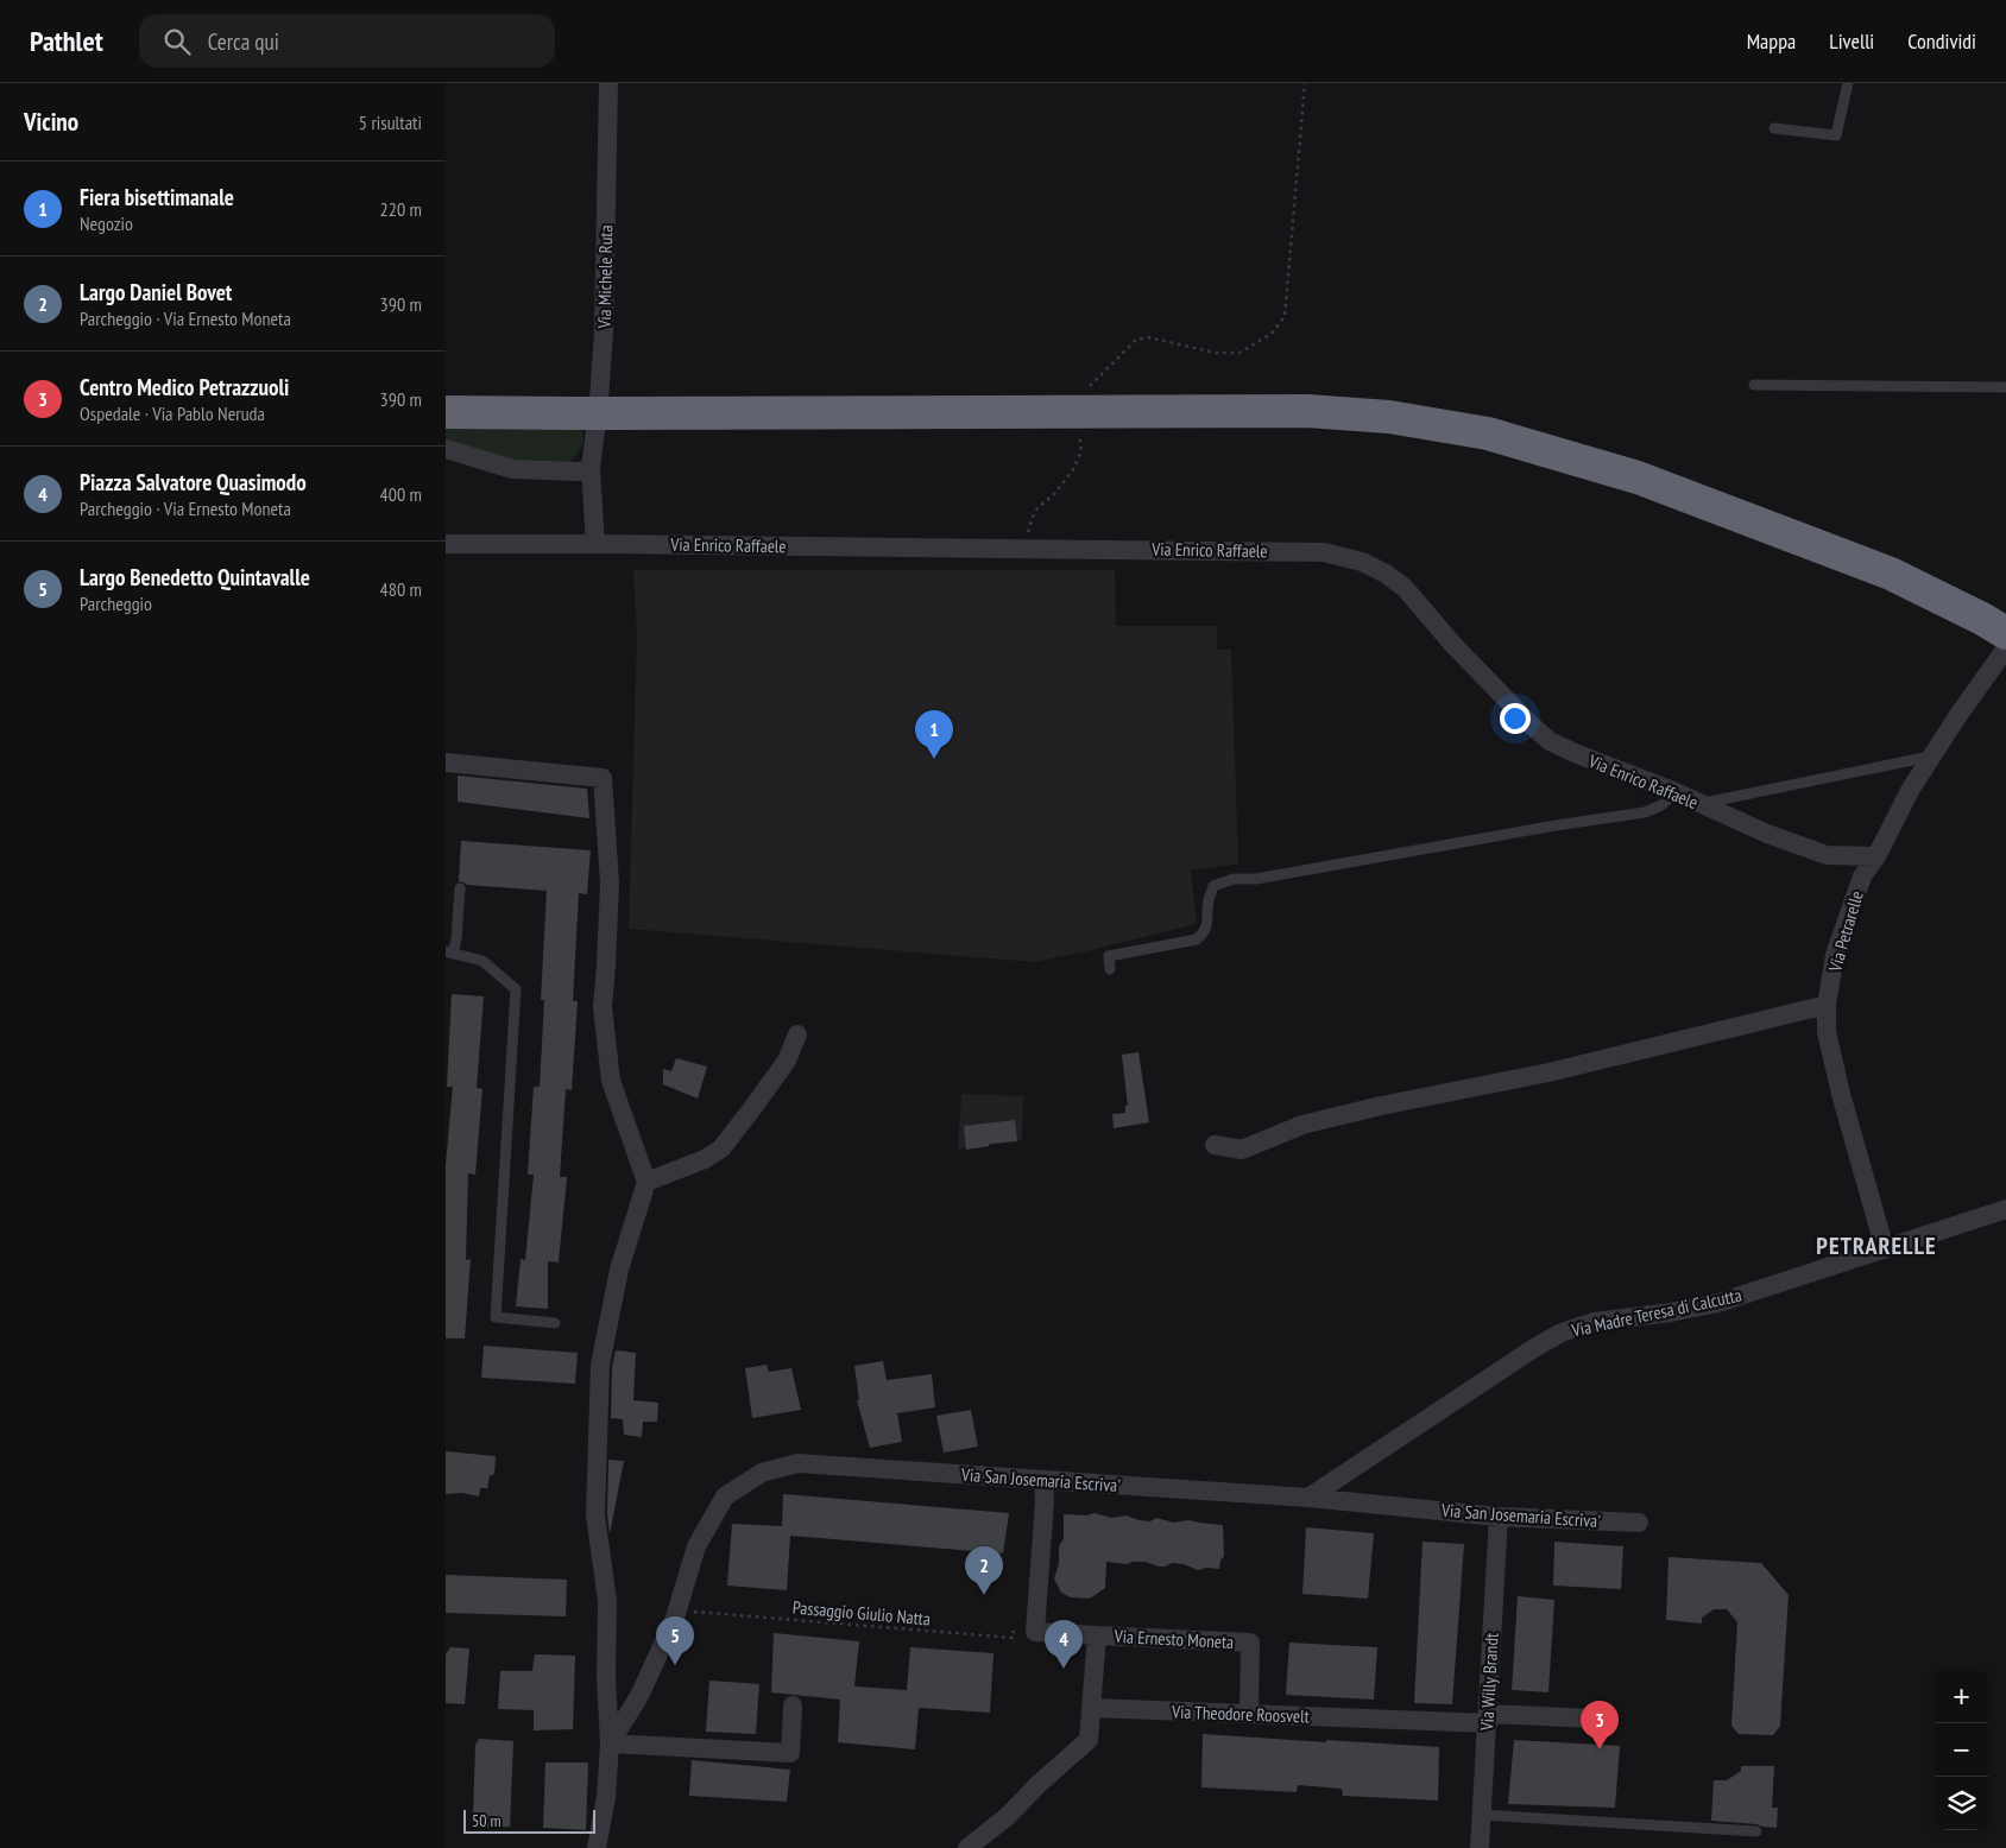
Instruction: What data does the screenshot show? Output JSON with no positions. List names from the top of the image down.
{
  "streets": {
    "street": [
      "Via Michele Ruta",
      "Via Enrico Raffaele",
      "Via Petrarelle",
      "Via Madre Teresa di Calcutta",
      "Via San Josemaria Escriva'",
      "Via Ernesto Moneta",
      "Via Willy Brandt",
      "Via Theodore Roosvelt"
    ],
    "path": ["Passaggio Giulio Natta"]
  },
  "crossings": [
    ["Via Michele Ruta", "Via Enrico Raffaele"],
    ["Via Enrico Raffaele", "Via Petrarelle"],
    ["Via Petrarelle", "Via Madre Teresa di Calcutta"],
    ["Via Madre Teresa di Calcutta", "Via San Josemaria Escriva'"],
    ["Via San Josemaria Escriva'", "Via Ernesto Moneta"],
    ["Via San Josemaria Escriva'", "Via Willy Brandt"],
    ["Via Ernesto Moneta", "Via Theodore Roosvelt"],
    ["Via Willy Brandt", "Via Theodore Roosvelt"]
  ],
  "districts": ["PETRARELLE"],
  "scale_bar": "50 m",
  "page": {
    "header": "Pathlet",
    "search": "Cerca qui",
    "nav": ["Mappa", "Livelli", "Condividi"],
    "heading": ["Vicino", "5 risultati"],
    "list": [
      {
        "mark": "1",
        "name": "Fiera bisettimanale",
        "note": "Negozio",
        "value": "220 m"
      },
      {
        "mark": "2",
        "name": "Largo Daniel Bovet",
        "note": "Parcheggio · Via Ernesto Moneta",
        "value": "390 m"
      },
      {
        "mark": "3",
        "name": "Centro Medico Petrazzuoli",
        "note": "Ospedale · Via Pablo Neruda",
        "value": "390 m"
      },
      {
        "mark": "4",
        "name": "Piazza Salvatore Quasimodo",
        "note": "Parcheggio · Via Ernesto Moneta",
        "value": "400 m"
      },
      {
        "mark": "5",
        "name": "Largo Benedetto Quintavalle",
        "note": "Parcheggio",
        "value": "480 m"
      }
    ],
    "pins": [
      "1",
      "2",
      "5",
      "4",
      "3"
    ],
    "map_buttons": ["+", "−"],
    "scale": "50 m"
  }
}
